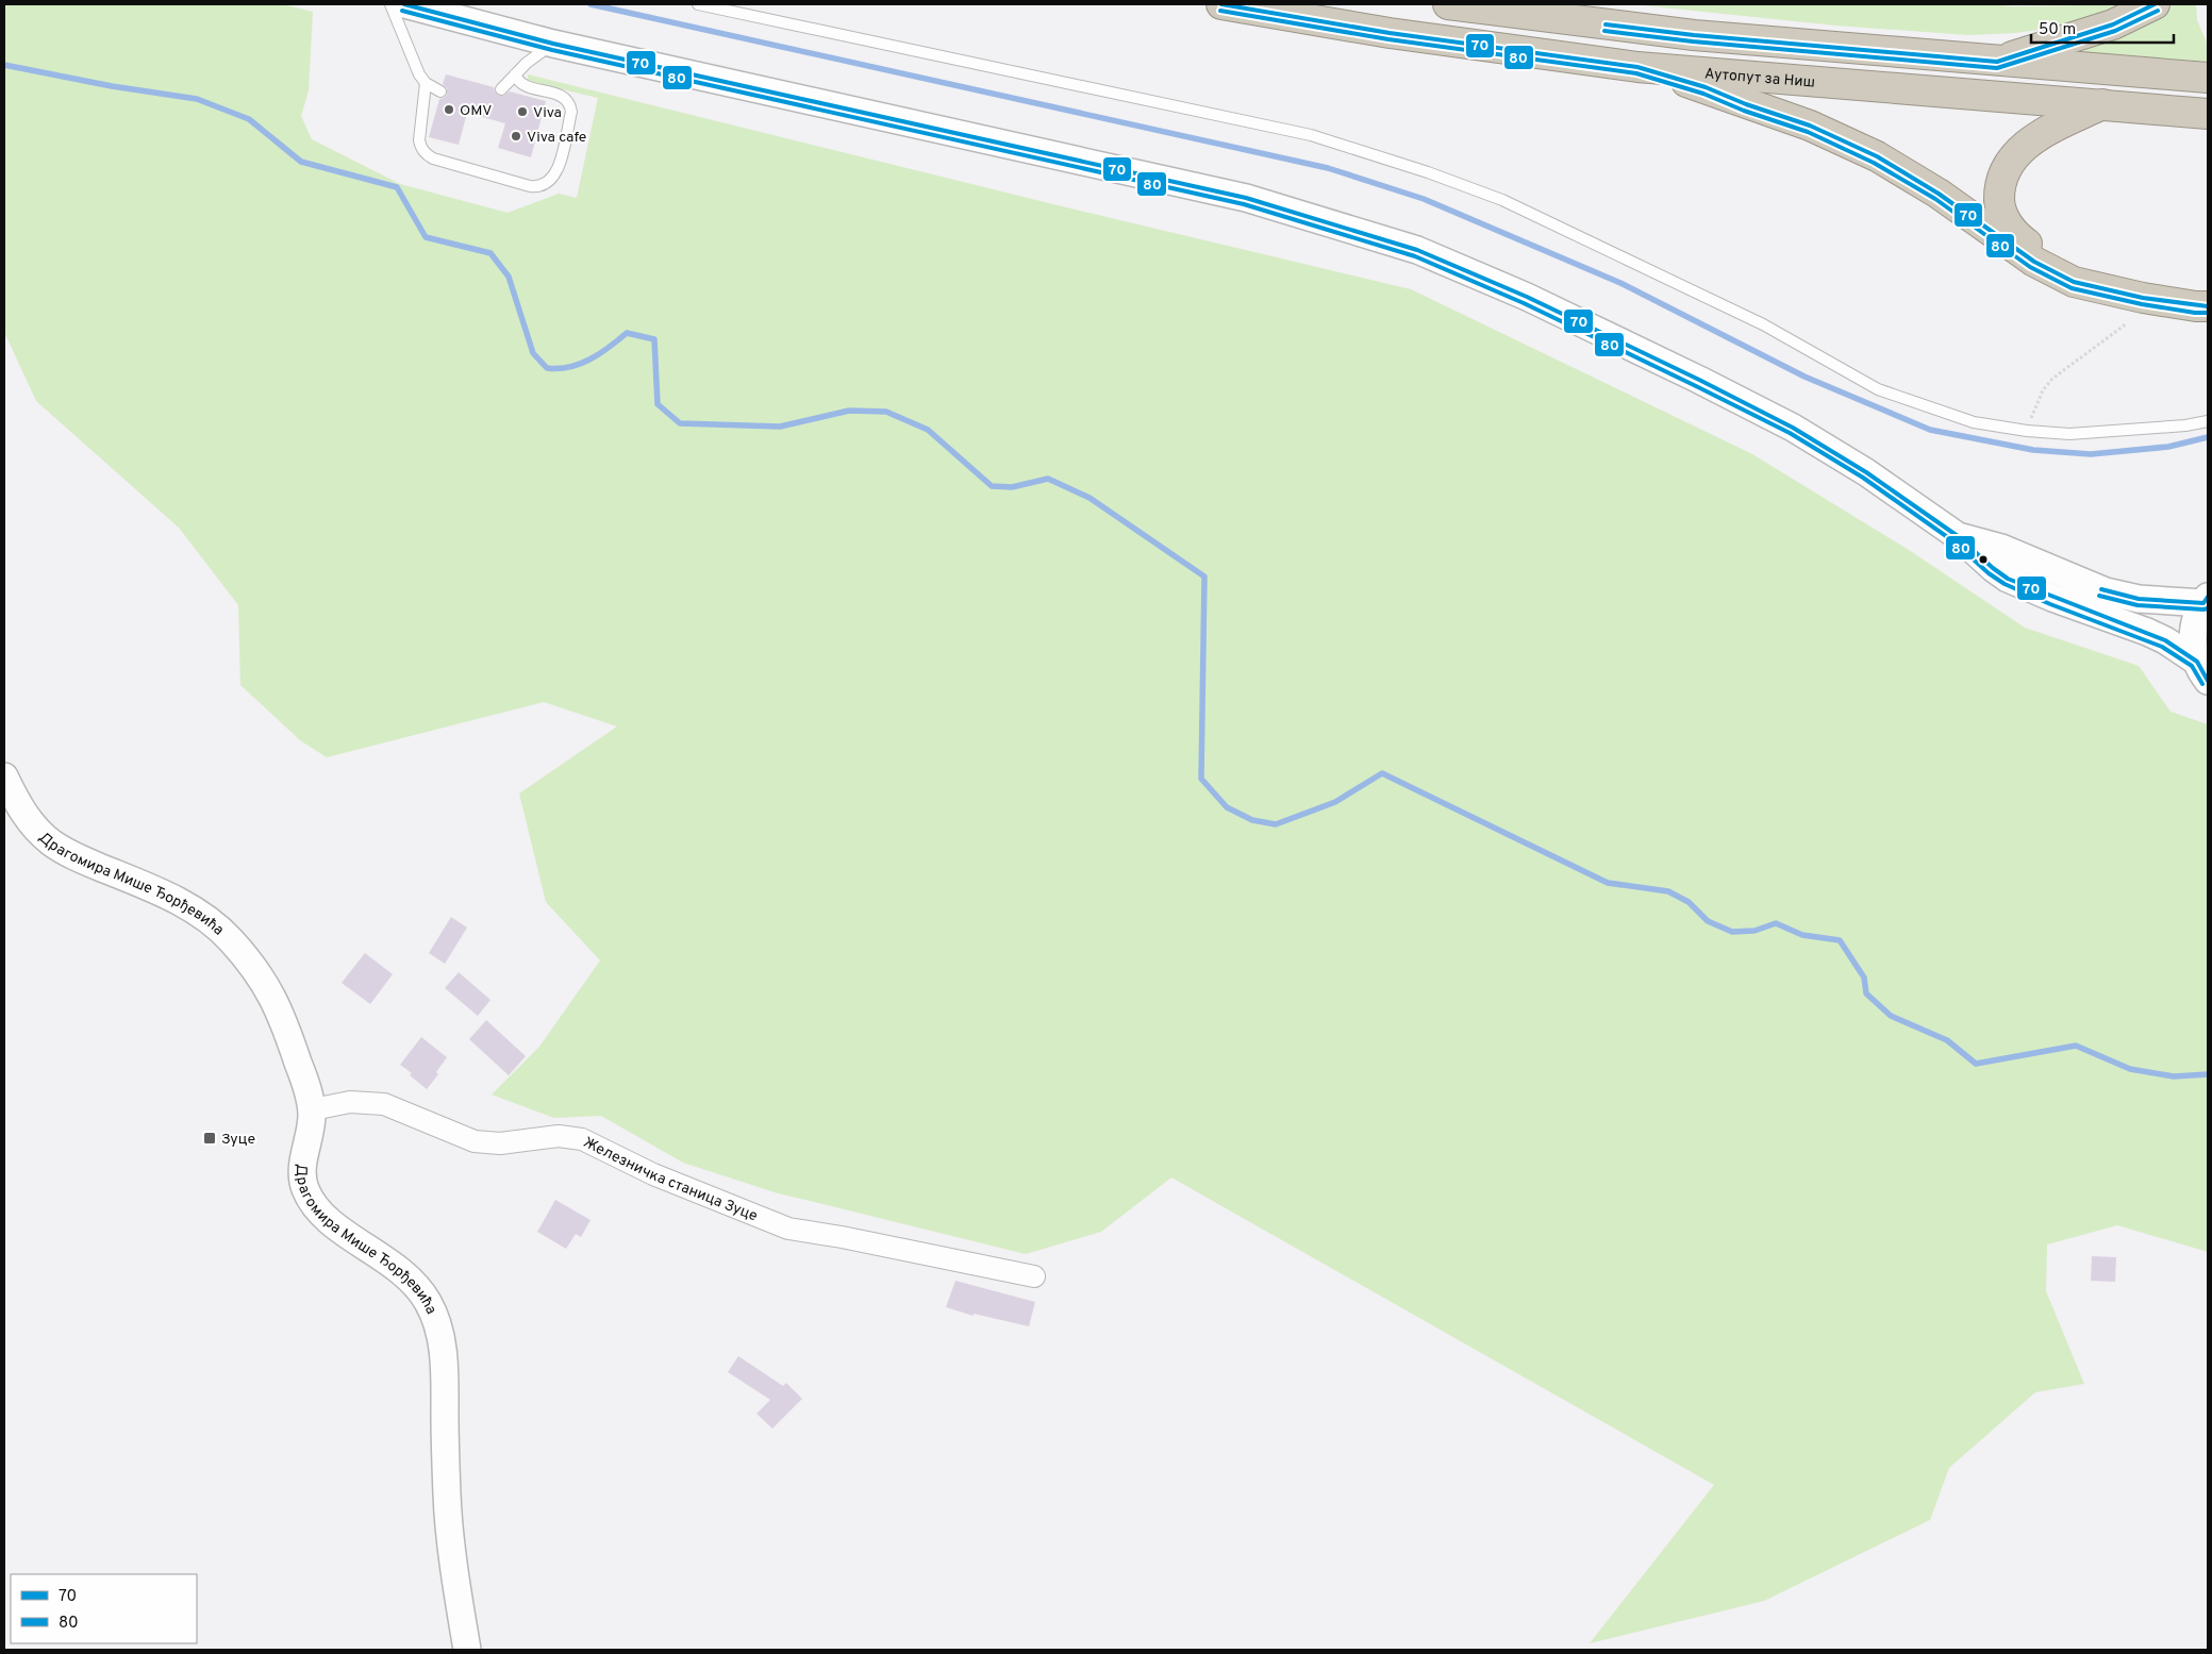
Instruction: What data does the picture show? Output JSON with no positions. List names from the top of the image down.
{
  "streets": {
    "highway": ["Аутопут за Ниш"],
    "street": ["Драгомира Мише Ђорђевића", "Железничка станица Зуце"]
  },
  "crossings": [
    ["Драгомира Мише Ђорђевића", "Железничка станица Зуце"]
  ],
  "places": {
    "other": ["OMV", "Viva", "Viva cafe"],
    "transit": ["Зуце"]
  },
  "lines": ["transit line 70", "transit line 80"],
  "legend": ["70", "80"],
  "scale_bar": "50 m"
}
